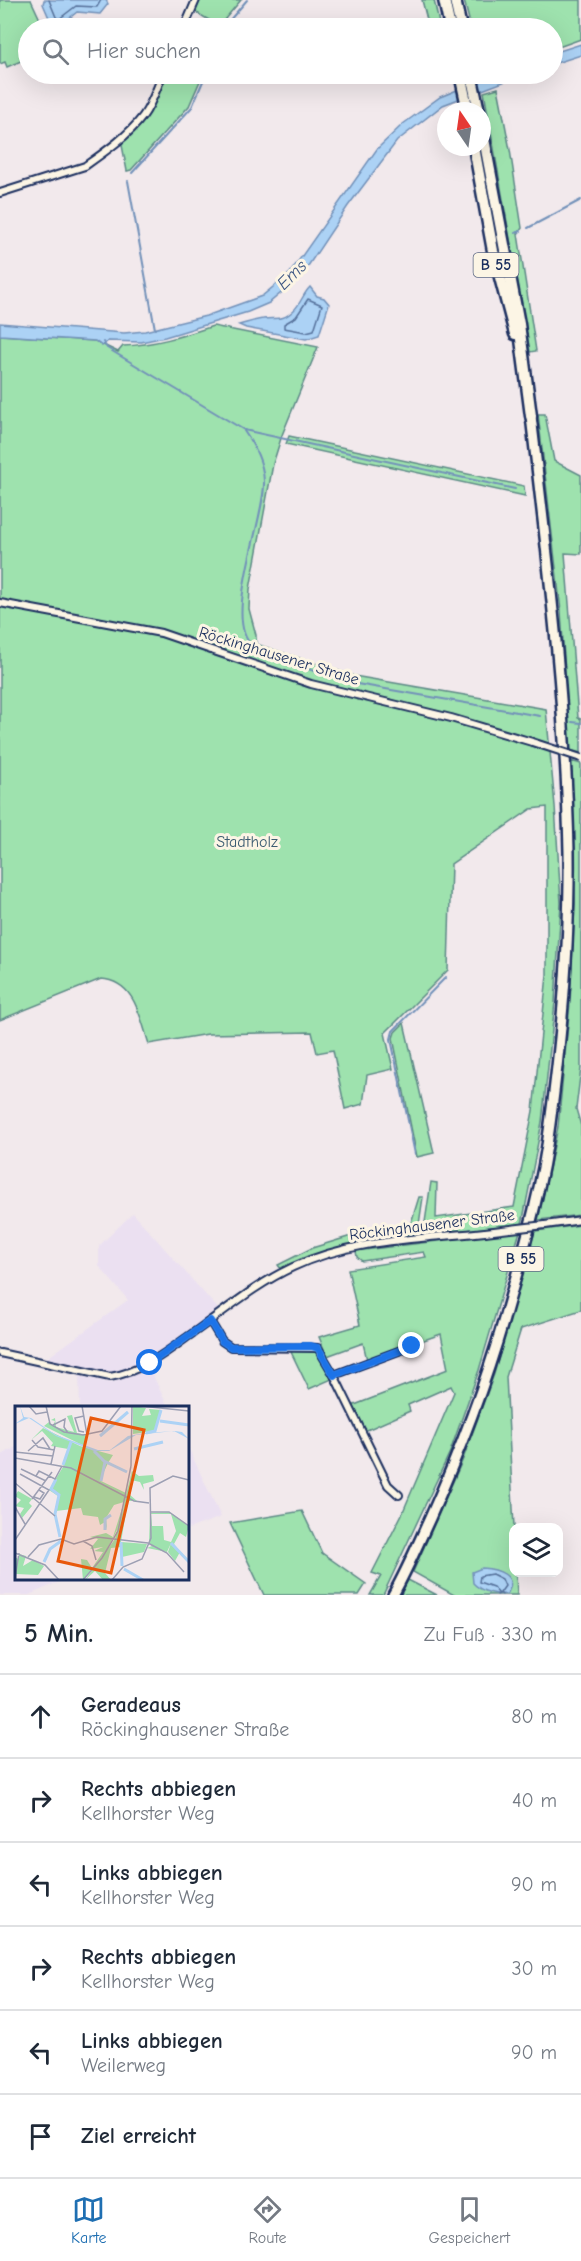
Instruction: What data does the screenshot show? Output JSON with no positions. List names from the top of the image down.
{
  "streets": {
    "highway": ["B 55"],
    "street": ["Röckinghausener Straße"]
  },
  "water": ["Ems"],
  "parks": ["Stadtholz"],
  "north": "top",
  "page": {
    "search": "Hier suchen",
    "heading": ["5 Min.", "Zu Fuß · 330 m"],
    "list": [
      ["Geradeaus", "Röckinghausener Straße", "80 m"],
      ["Rechts abbiegen", "Kellhorster Weg", "40 m"],
      ["Links abbiegen", "Kellhorster Weg", "90 m"],
      ["Rechts abbiegen", "Kellhorster Weg", "30 m"],
      ["Links abbiegen", "Weilerweg", "90 m"],
      "Ziel erreicht"
    ],
    "nav": ["Karte", "Route", "Gespeichert"]
  }
}
